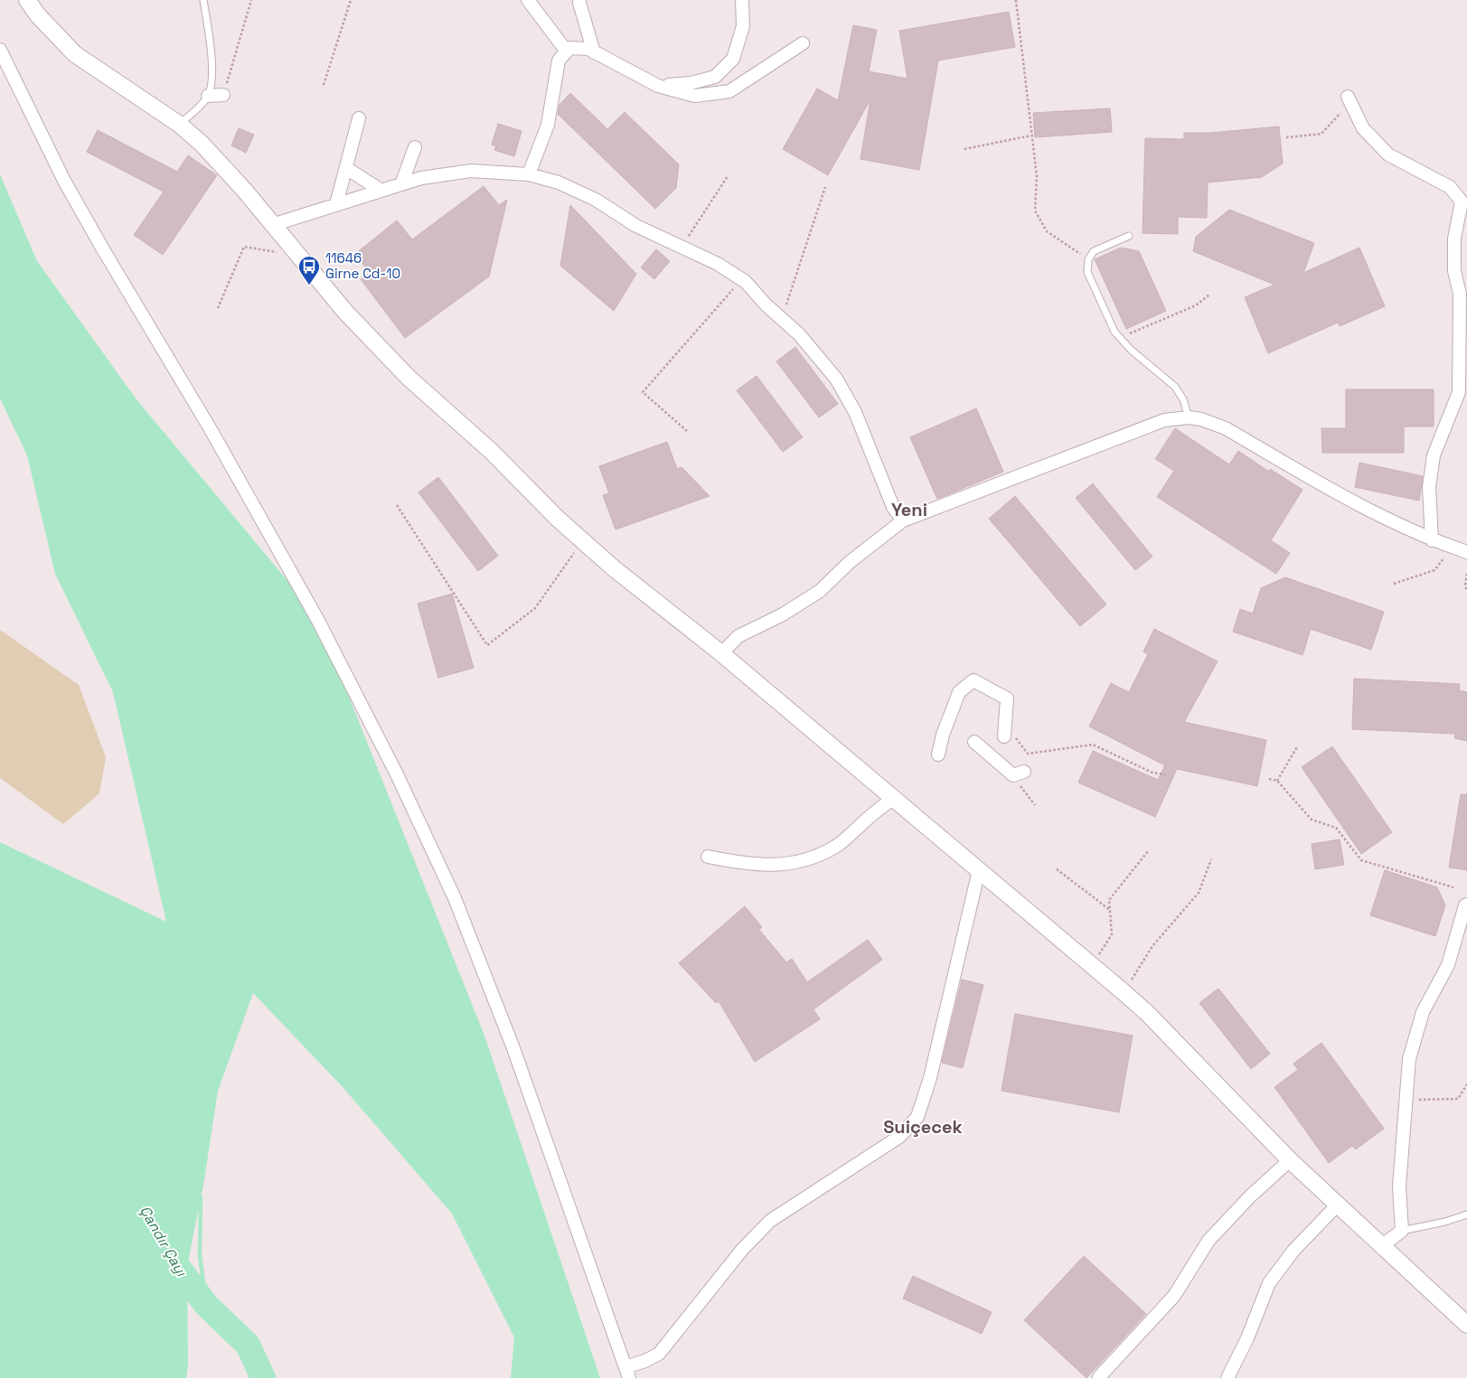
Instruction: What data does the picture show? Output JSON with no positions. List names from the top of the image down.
{
  "districts": ["Yeni", "Suiçecek"],
  "water": ["Çandır Çayı"],
  "places": {
    "bus stop": ["11646 Girne Cd-10"]
  }
}
